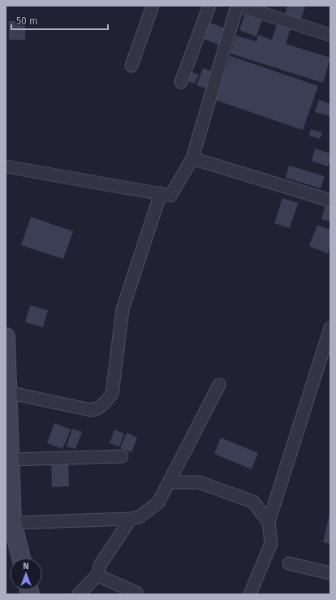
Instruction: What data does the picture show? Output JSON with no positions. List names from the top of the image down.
{
  "scale_bar": "50 m",
  "north": "top"
}
